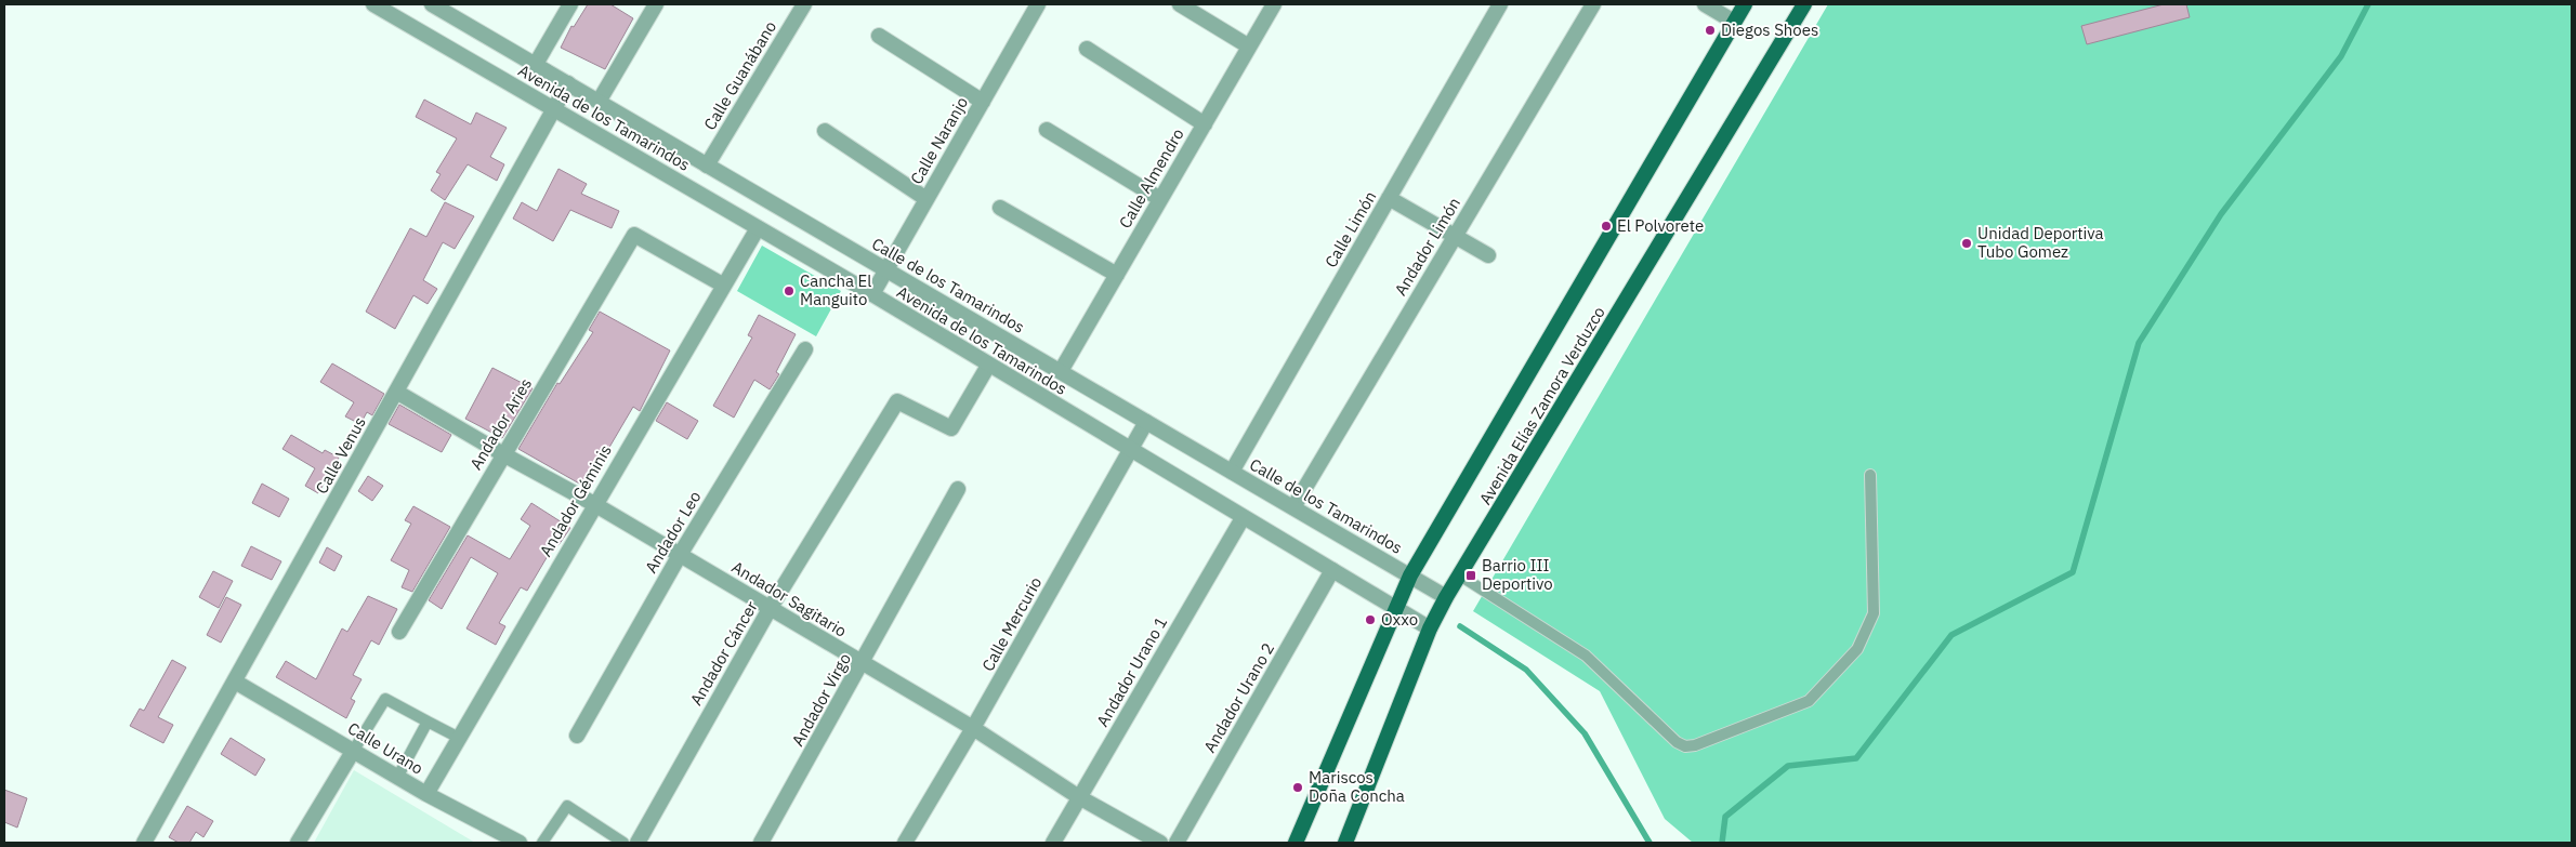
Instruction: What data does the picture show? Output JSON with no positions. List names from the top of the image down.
{
  "streets": {
    "main road": ["Avenida Elías Zamora Verduzco"],
    "street": [
      "Calle Guanábano",
      "Avenida de los Tamarindos",
      "Calle Naranjo",
      "Calle Almendro",
      "Calle Limón",
      "Andador Limón",
      "Calle de los Tamarindos",
      "Andador Aries",
      "Calle Venus",
      "Andador Géminis",
      "Andador Leo",
      "Andador Sagitario",
      "Calle Mercurio",
      "Andador Cáncer",
      "Andador Urano 1",
      "Andador Urano 2",
      "Andador Virgo",
      "Calle Urano"
    ]
  },
  "crossings": [
    ["Calle Guanábano", "Calle de los Tamarindos"],
    ["Avenida de los Tamarindos", "Calle Naranjo"],
    ["Avenida de los Tamarindos", "Avenida Elías Zamora Verduzco"],
    ["Avenida de los Tamarindos", "Calle Venus"],
    ["Avenida de los Tamarindos", "Andador Géminis"],
    ["Avenida de los Tamarindos", "Calle Mercurio"],
    ["Avenida de los Tamarindos", "Andador Cáncer"],
    ["Avenida de los Tamarindos", "Andador Urano 1"],
    ["Avenida de los Tamarindos", "Andador Urano 2"],
    ["Calle Naranjo", "Calle de los Tamarindos"],
    ["Calle Almendro", "Calle de los Tamarindos"],
    ["Calle Limón", "Calle de los Tamarindos"],
    ["Andador Limón", "Calle de los Tamarindos"],
    ["Calle de los Tamarindos", "Avenida Elías Zamora Verduzco"],
    ["Calle de los Tamarindos", "Calle Venus"],
    ["Calle de los Tamarindos", "Calle Mercurio"],
    ["Andador Aries", "Andador Géminis"],
    ["Andador Aries", "Andador Sagitario"],
    ["Calle Venus", "Andador Sagitario"],
    ["Calle Venus", "Calle Urano"],
    ["Andador Géminis", "Andador Sagitario"],
    ["Andador Géminis", "Calle Urano"],
    ["Andador Leo", "Andador Sagitario"],
    ["Andador Sagitario", "Calle Mercurio"],
    ["Andador Sagitario", "Andador Cáncer"],
    ["Andador Sagitario", "Andador Urano 1"],
    ["Andador Sagitario", "Andador Virgo"]
  ],
  "places": {
    "other": [
      "Diegos Shoes",
      "El Polvorete",
      "Unidad Deportiva Tubo Gomez",
      "Cancha El Manguito",
      "Oxxo",
      "Mariscos Doña Concha"
    ],
    "transit": ["Barrio III Deportivo"]
  }
}
